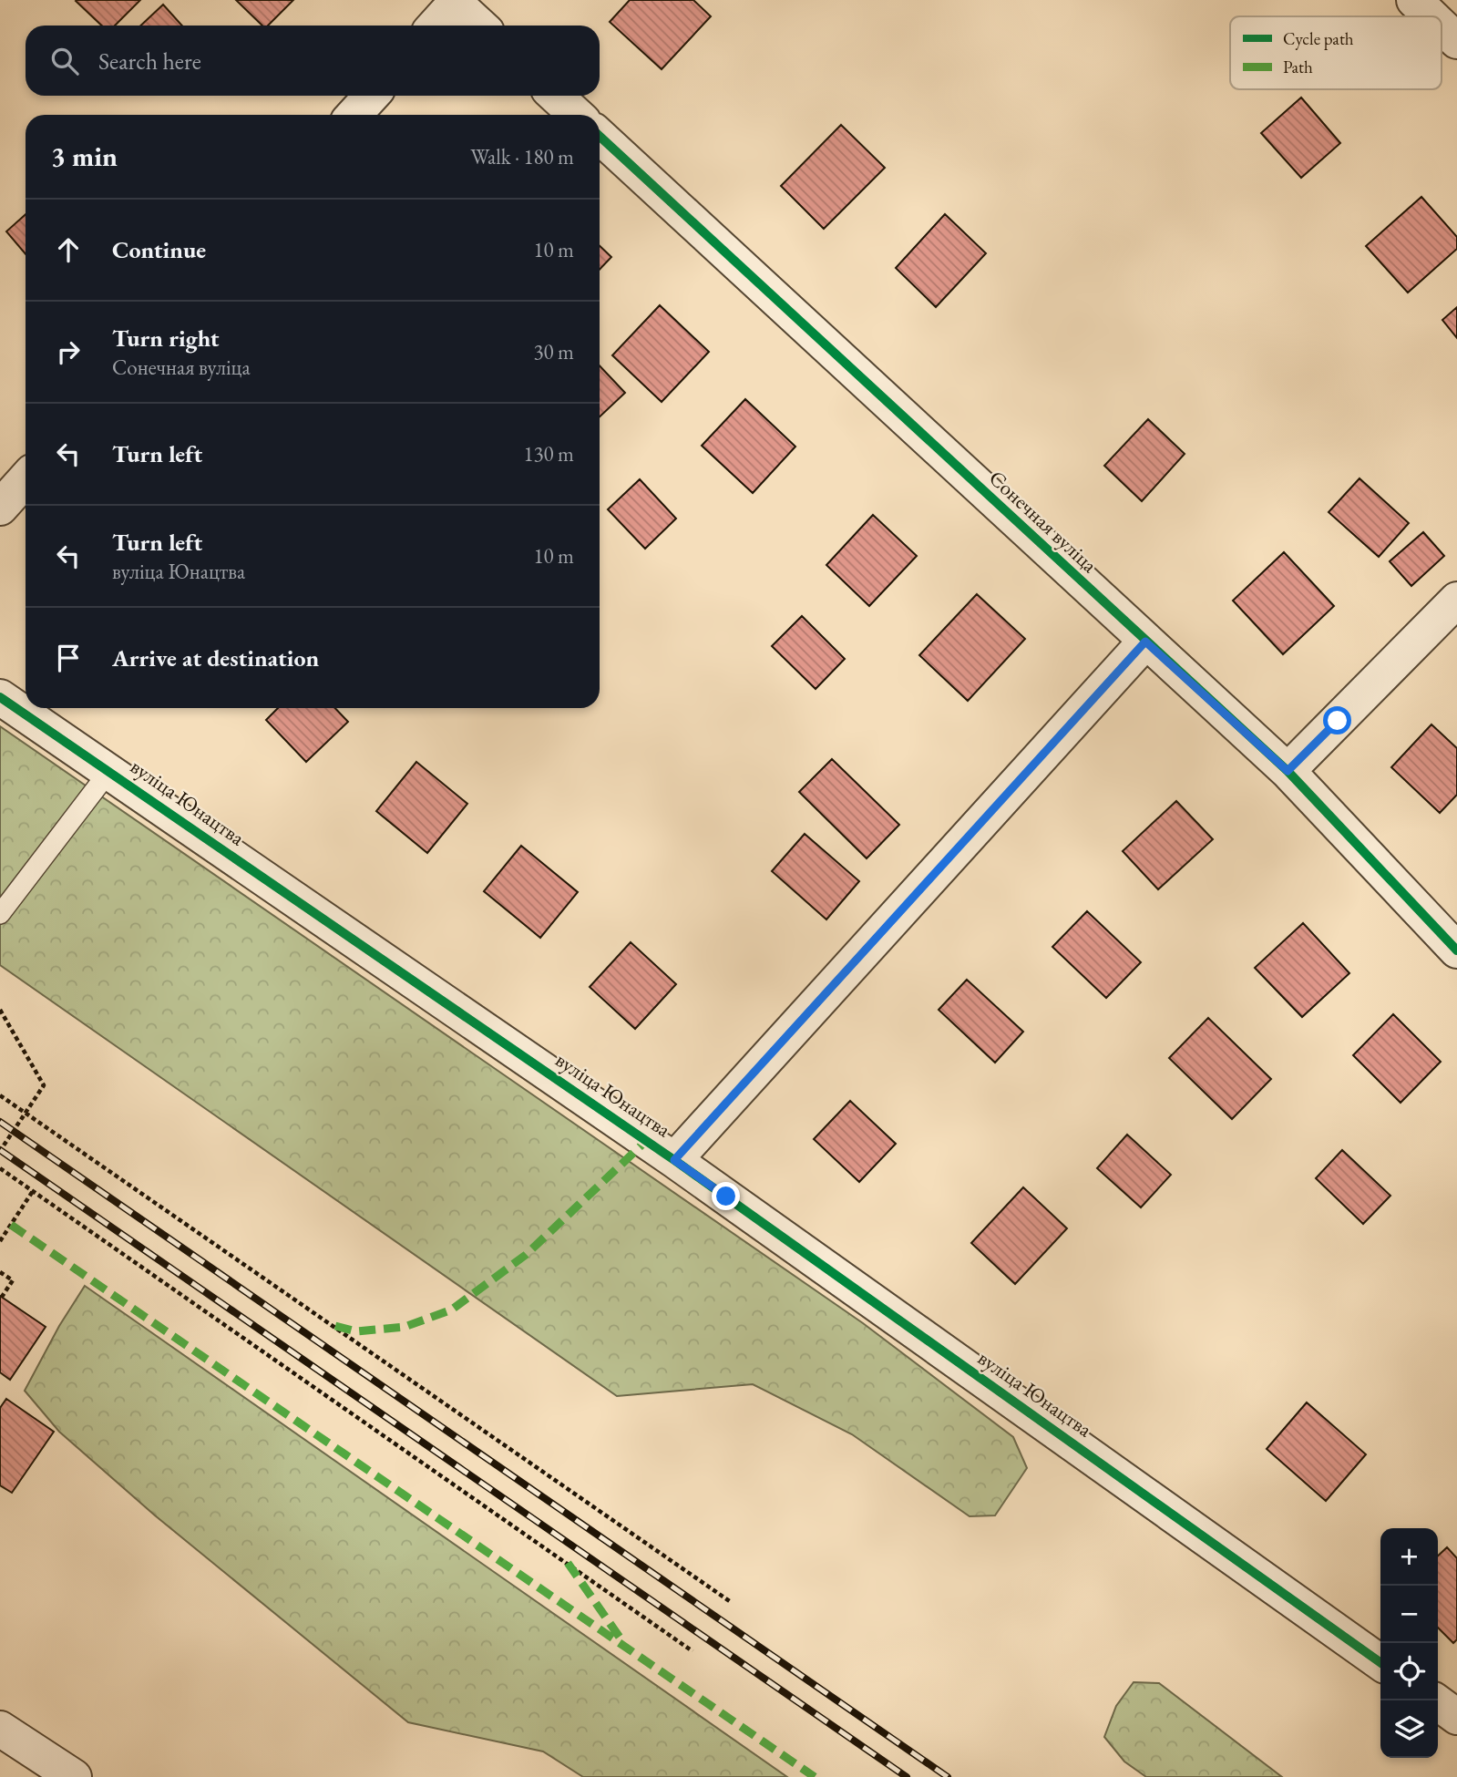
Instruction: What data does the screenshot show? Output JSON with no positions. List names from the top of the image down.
{
  "streets": {
    "street": ["Сонечная вуліца", "вуліца Юнацтва"]
  },
  "legend": ["Cycle path", "Path"],
  "page": {
    "search": "Search here",
    "heading": ["3 min", "Walk · 180 m"],
    "list": [
      ["Continue", "10 m"],
      ["Turn right", "Сонечная вуліца", "30 m"],
      ["Turn left", "130 m"],
      ["Turn left", "вуліца Юнацтва", "10 m"],
      "Arrive at destination"
    ],
    "map_buttons": ["+", "−"]
  }
}
